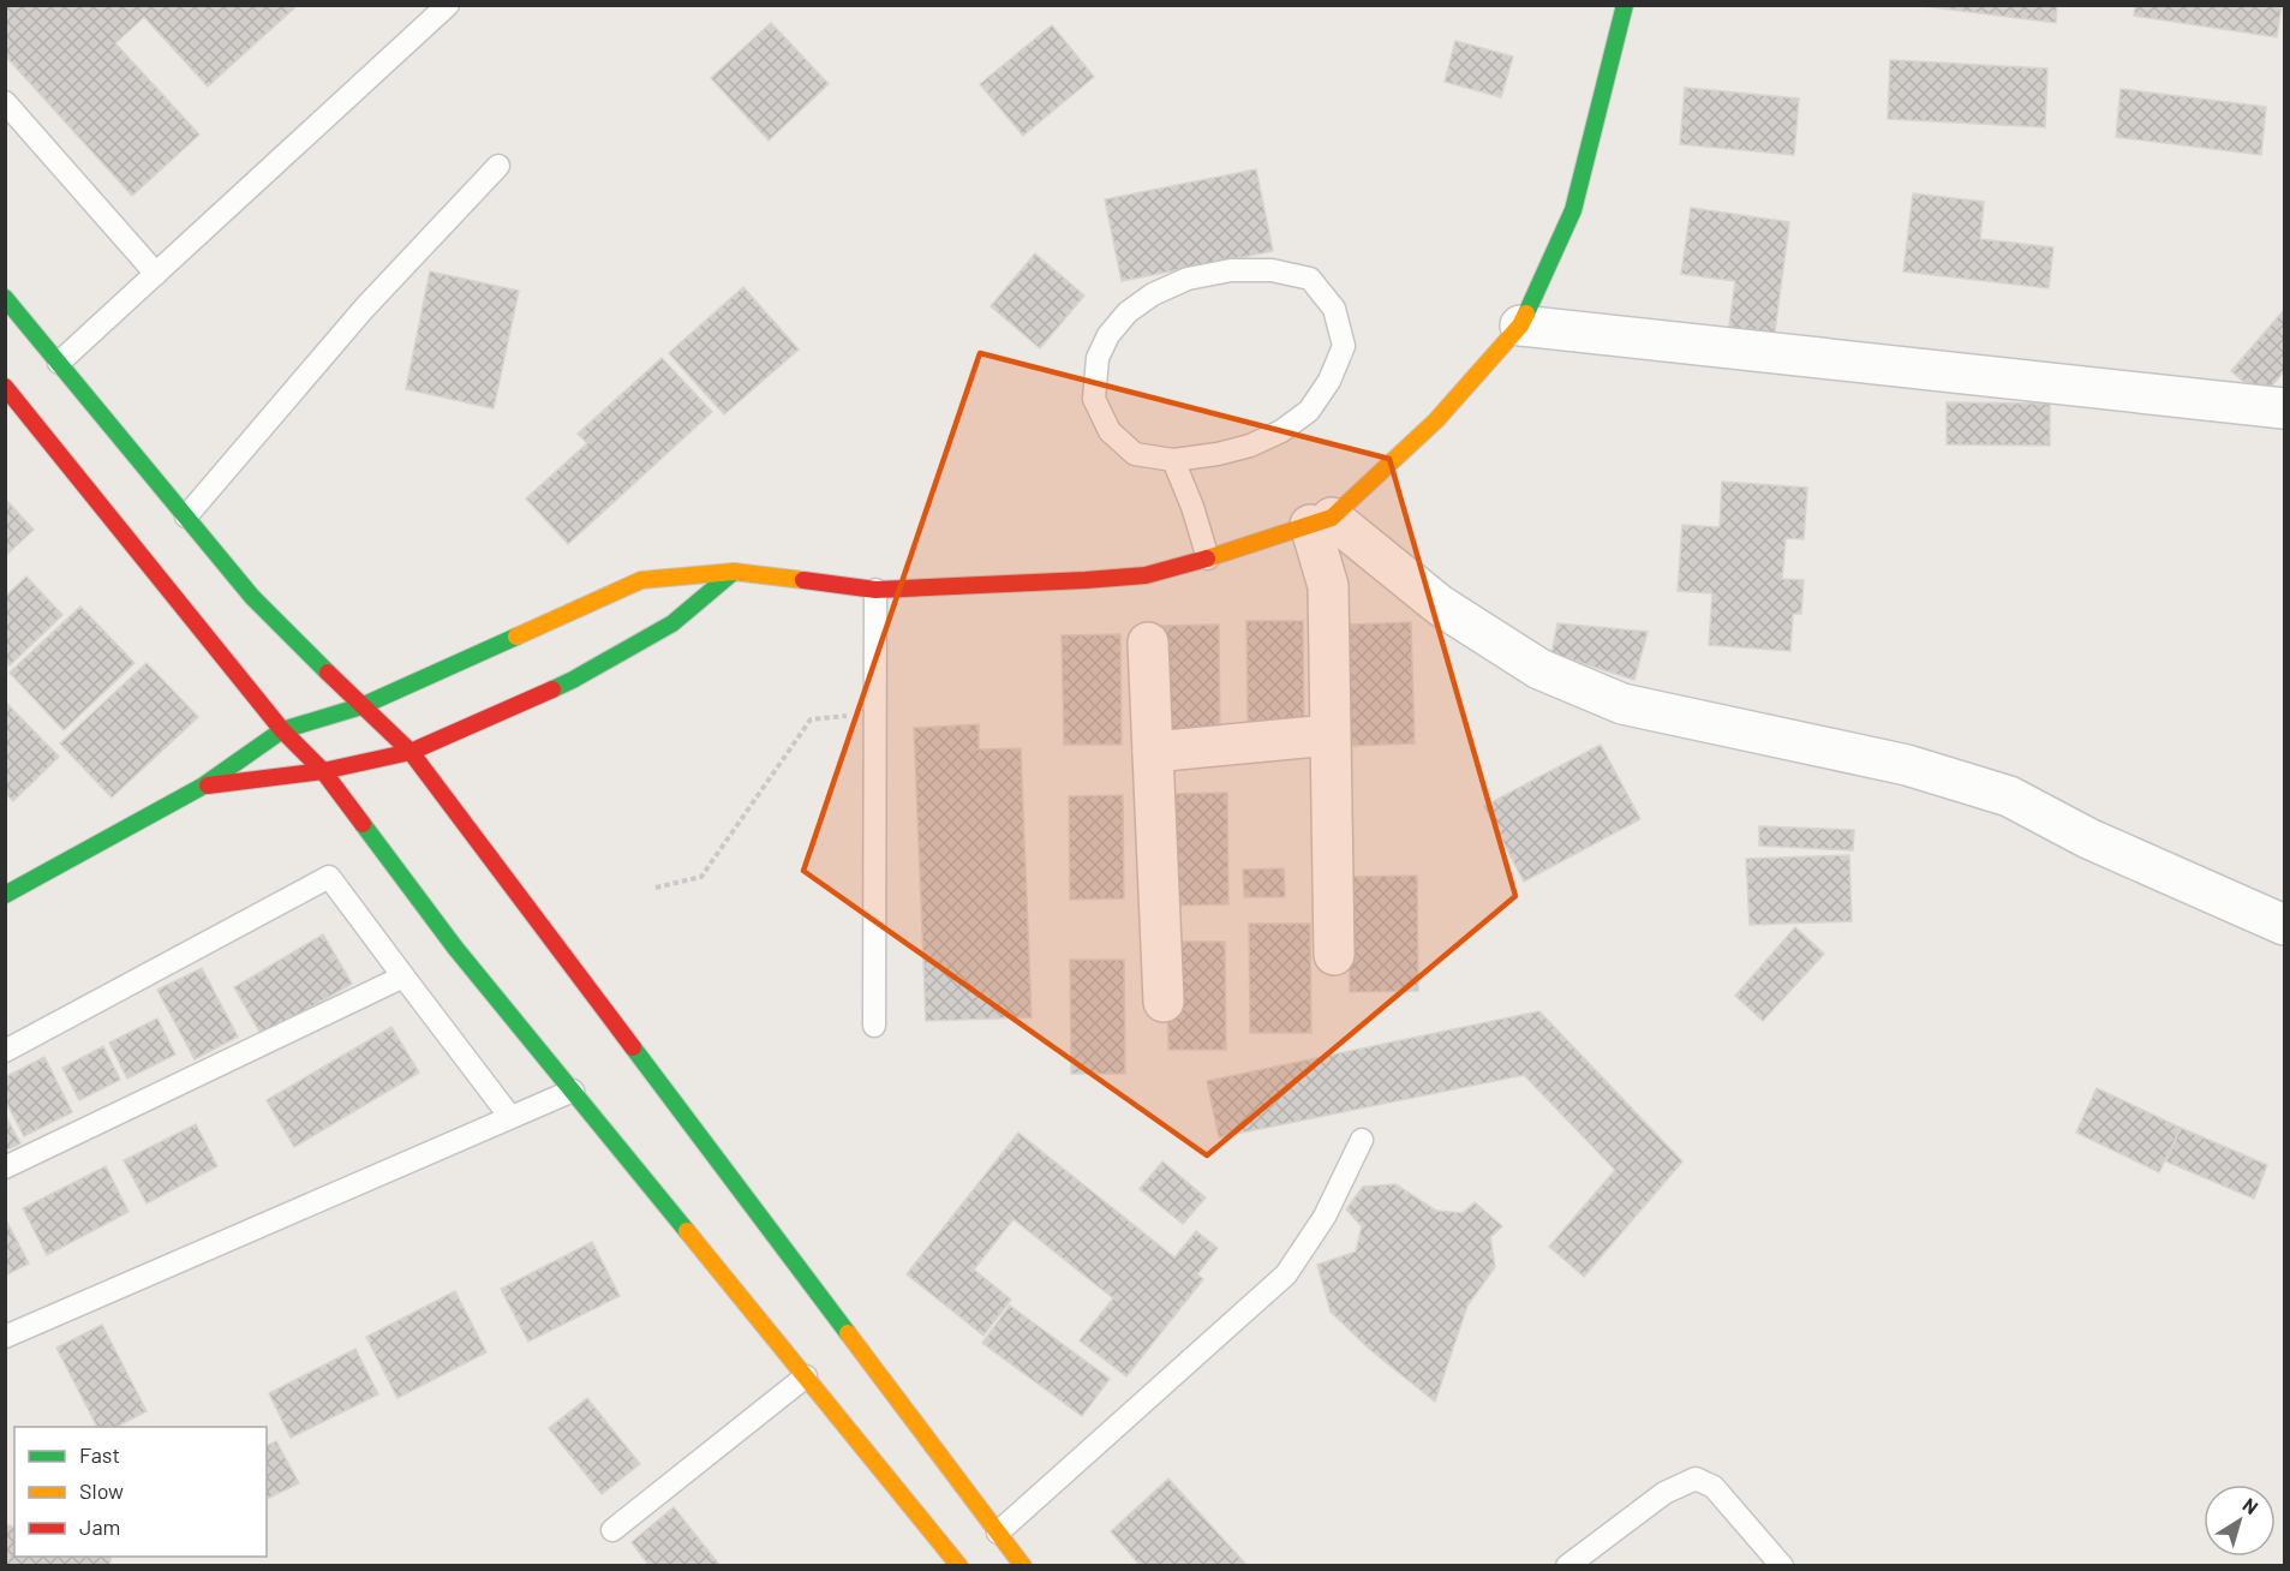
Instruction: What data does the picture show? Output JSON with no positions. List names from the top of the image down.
{
  "legend": ["Fast", "Slow", "Jam"],
  "north": "top right"
}
